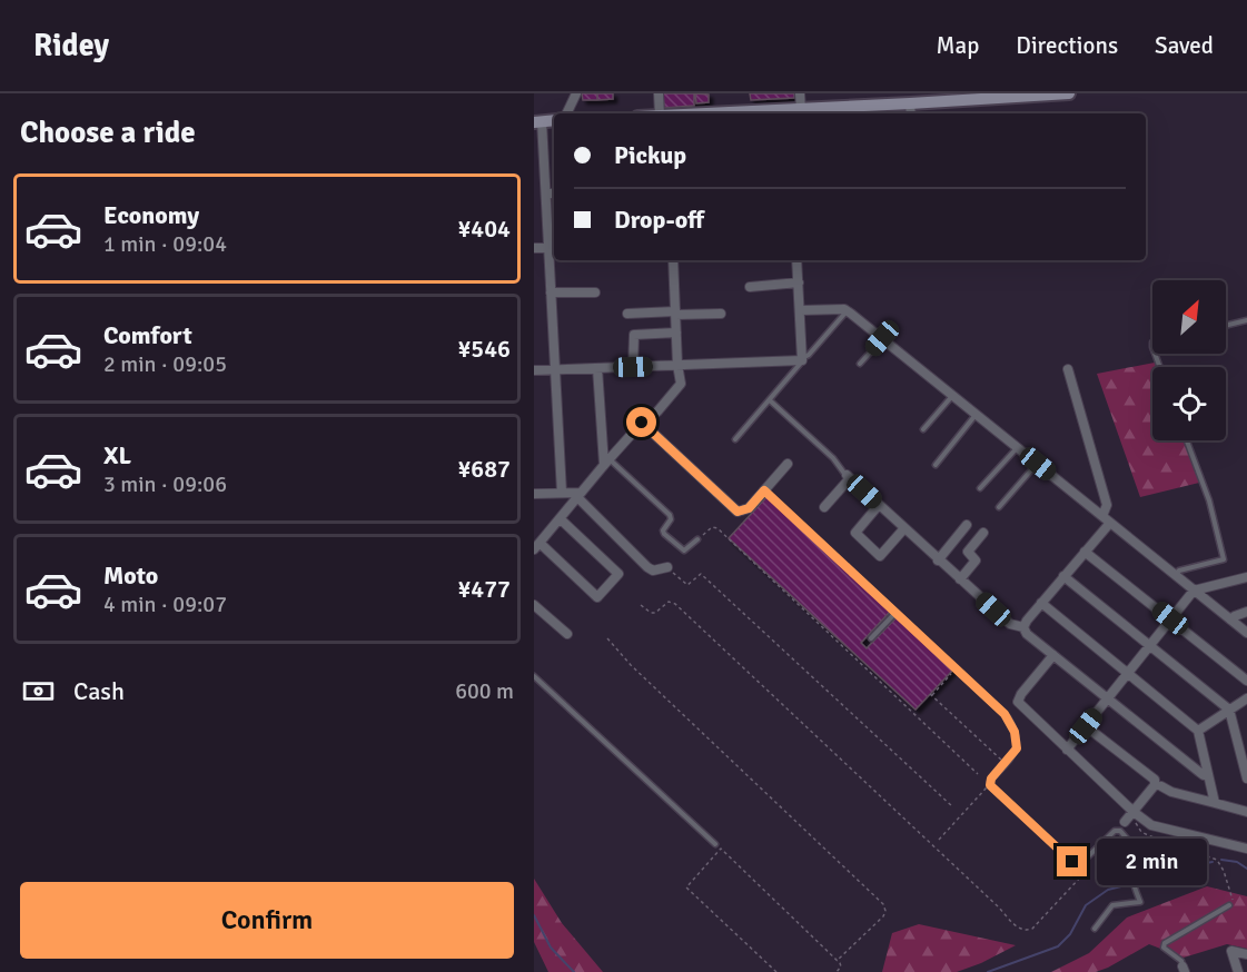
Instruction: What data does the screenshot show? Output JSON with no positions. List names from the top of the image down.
{
  "north": "top right",
  "page": {
    "header": "Ridey",
    "nav": ["Map", "Directions", "Saved"],
    "heading": "Choose a ride",
    "banner": ["Pickup", "Drop-off"],
    "list": [
      {
        "name": "Economy",
        "note": "1 min · 09:04",
        "value": "¥404"
      },
      {
        "name": "Comfort",
        "note": "2 min · 09:05",
        "value": "¥546"
      },
      {
        "name": "XL",
        "note": "3 min · 09:06",
        "value": "¥687"
      },
      {
        "name": "Moto",
        "note": "4 min · 09:07",
        "value": "¥477"
      }
    ],
    "pay": ["Cash", "600 m"],
    "bubble": "2 min",
    "buttons": "Confirm"
  }
}
